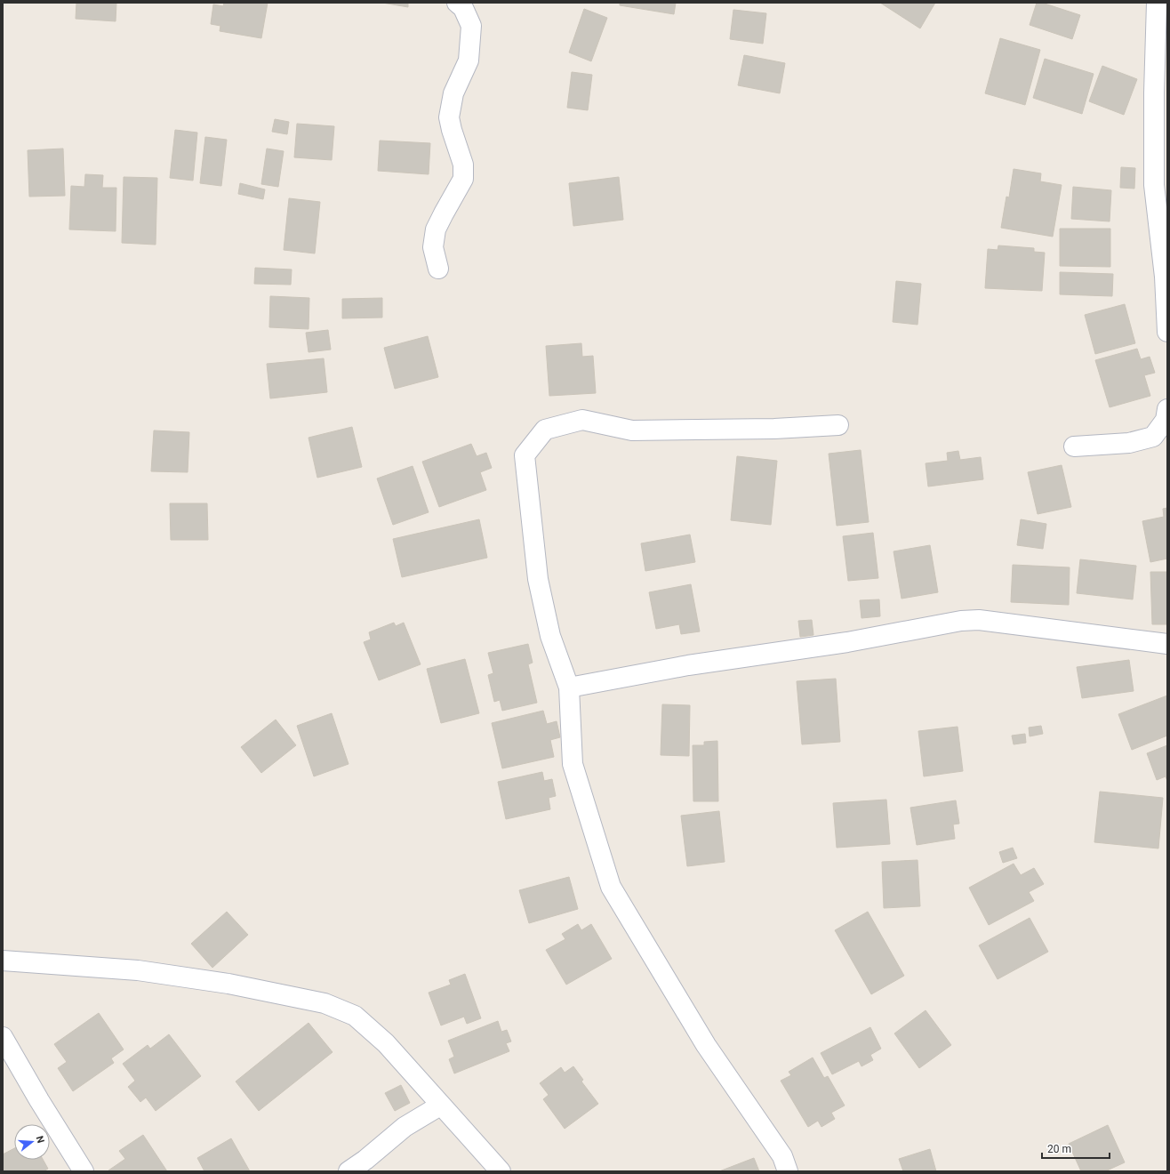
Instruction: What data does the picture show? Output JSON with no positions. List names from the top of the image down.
{
  "scale_bar": "20 m",
  "north": "right"
}
